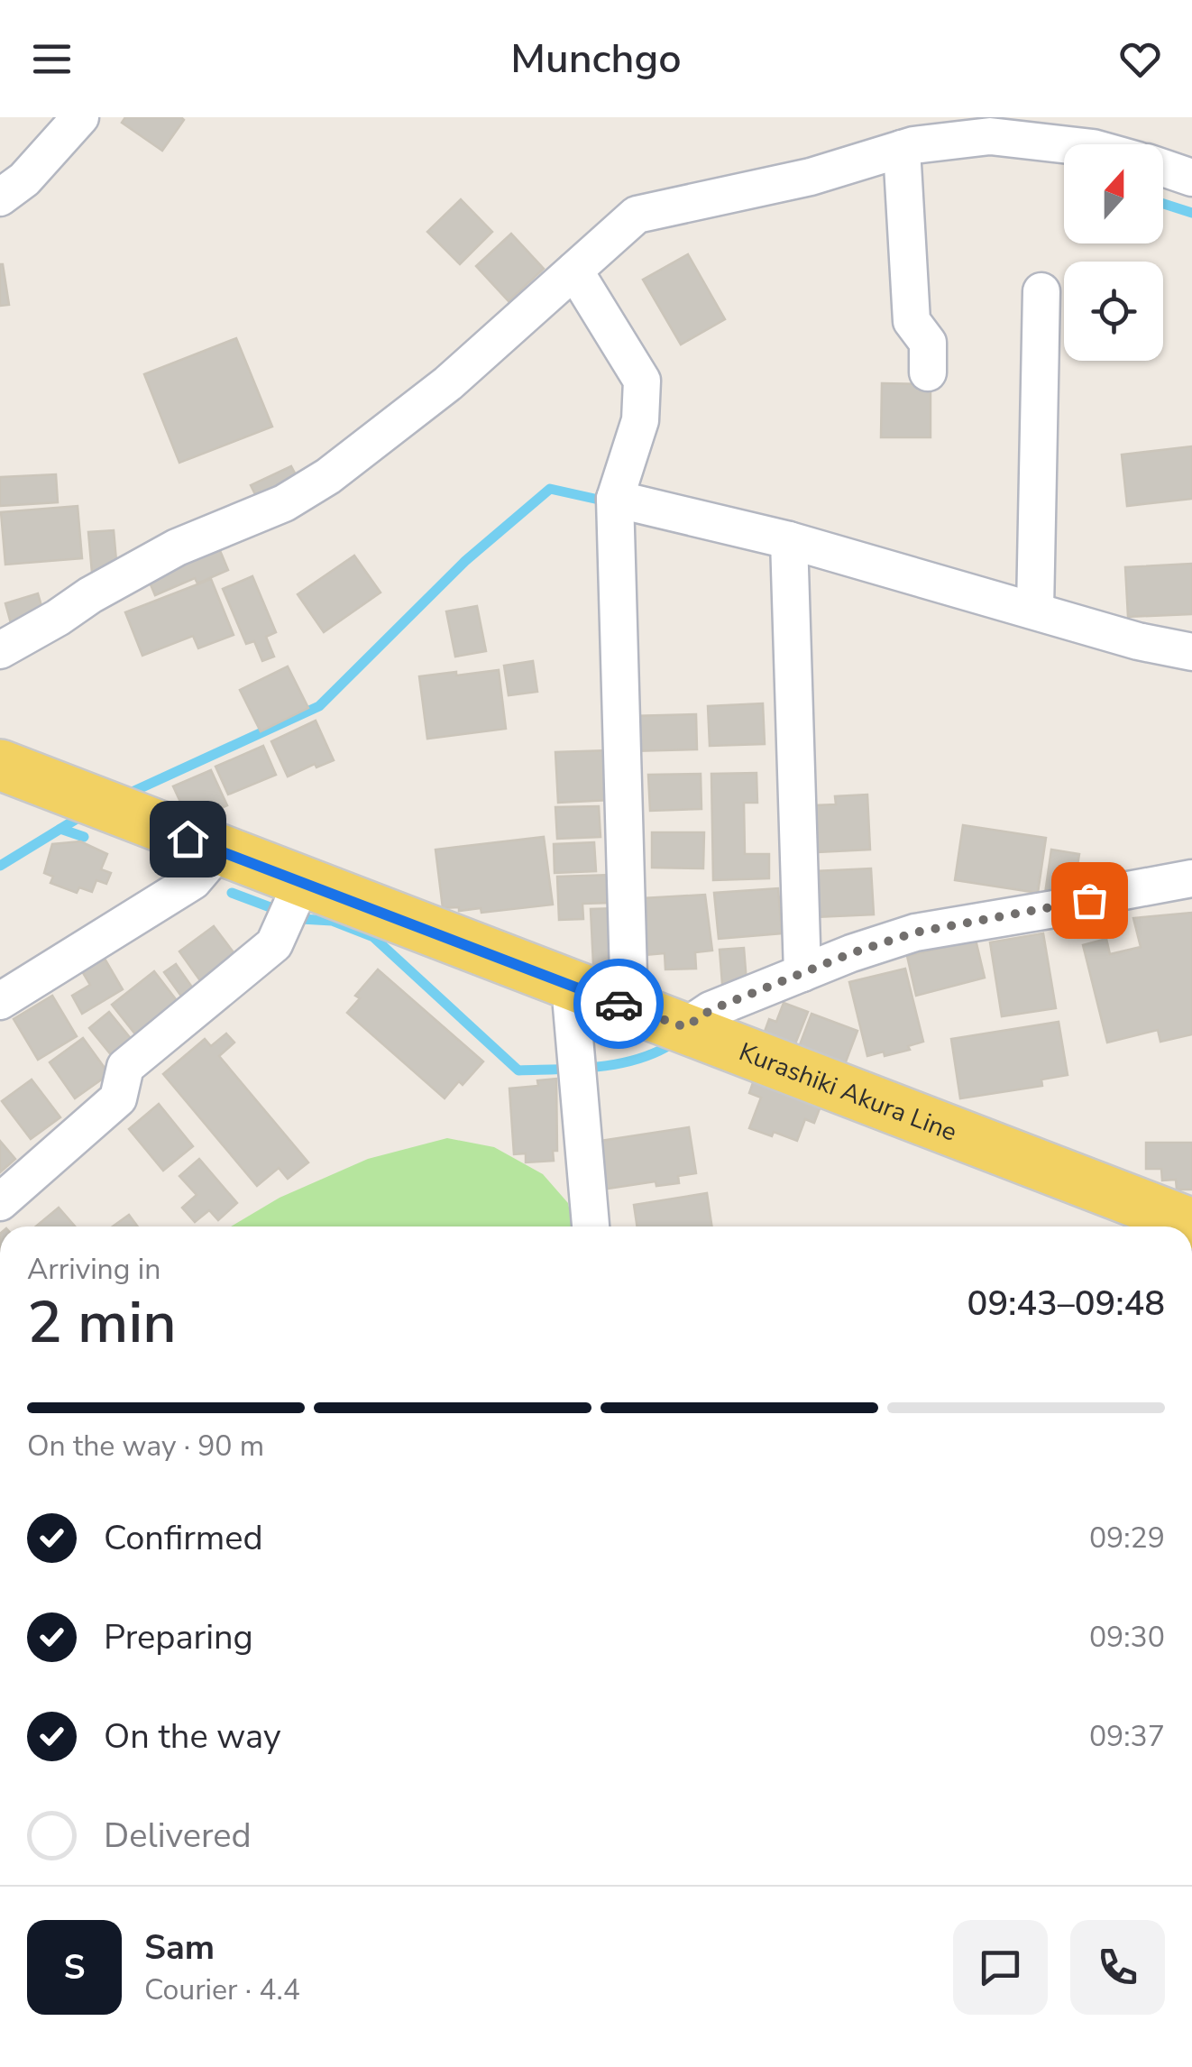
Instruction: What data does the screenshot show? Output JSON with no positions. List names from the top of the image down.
{
  "streets": {
    "main road": ["Kurashiki Akura Line"]
  },
  "north": "top",
  "page": {
    "header": "Munchgo",
    "heading": ["2 min", "Arriving in", "09:43–09:48"],
    "panel": ["Sam", "Courier · 4.4"],
    "bar": "On the way · 90 m",
    "list": [
      ["Confirmed", "09:29"],
      ["Preparing", "09:30"],
      ["On the way", "09:37"],
      "Delivered"
    ],
    "round": "S"
  }
}
